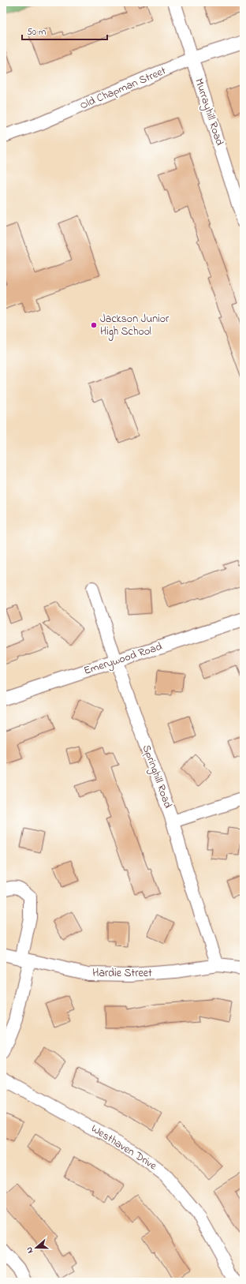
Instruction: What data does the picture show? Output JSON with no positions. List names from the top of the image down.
{
  "streets": {
    "street": [
      "Old Chapman Street",
      "Murrayhill Road",
      "Emerywood Road",
      "Springhill Road",
      "Hardie Street",
      "Westhaven Drive"
    ]
  },
  "crossings": [
    ["Old Chapman Street", "Murrayhill Road"],
    ["Emerywood Road", "Springhill Road"],
    ["Springhill Road", "Hardie Street"]
  ],
  "places": ["Jackson Junior High School"],
  "scale_bar": "50 m",
  "north": "left"
}
